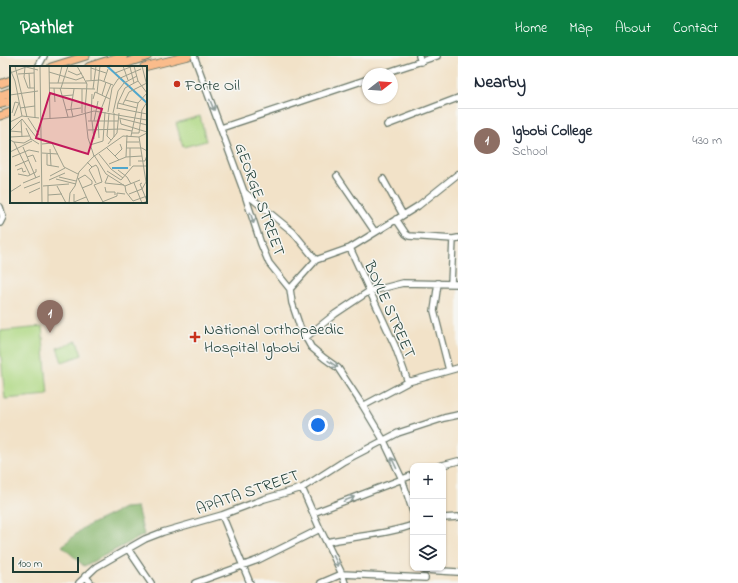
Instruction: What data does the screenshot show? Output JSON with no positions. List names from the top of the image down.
{
  "streets": {
    "street": ["GEORGE STREET", "BOYLE STREET", "APATA STREET"]
  },
  "crossings": [
    ["GEORGE STREET", "APATA STREET"]
  ],
  "places": {
    "other": ["Forte Oil"],
    "health": ["National Orthopaedic Hospital Igbobi"]
  },
  "scale_bar": "100 m",
  "north": "right",
  "page": {
    "header": "Pathlet",
    "nav": [
      "Home",
      "Map",
      "About",
      "Contact"
    ],
    "heading": "Nearby",
    "list": [
      {
        "mark": "1",
        "name": "Igbobi College",
        "note": "School",
        "value": "430 m"
      }
    ],
    "pins": "1",
    "map_buttons": ["+", "−"],
    "scale": "100 m"
  }
}
